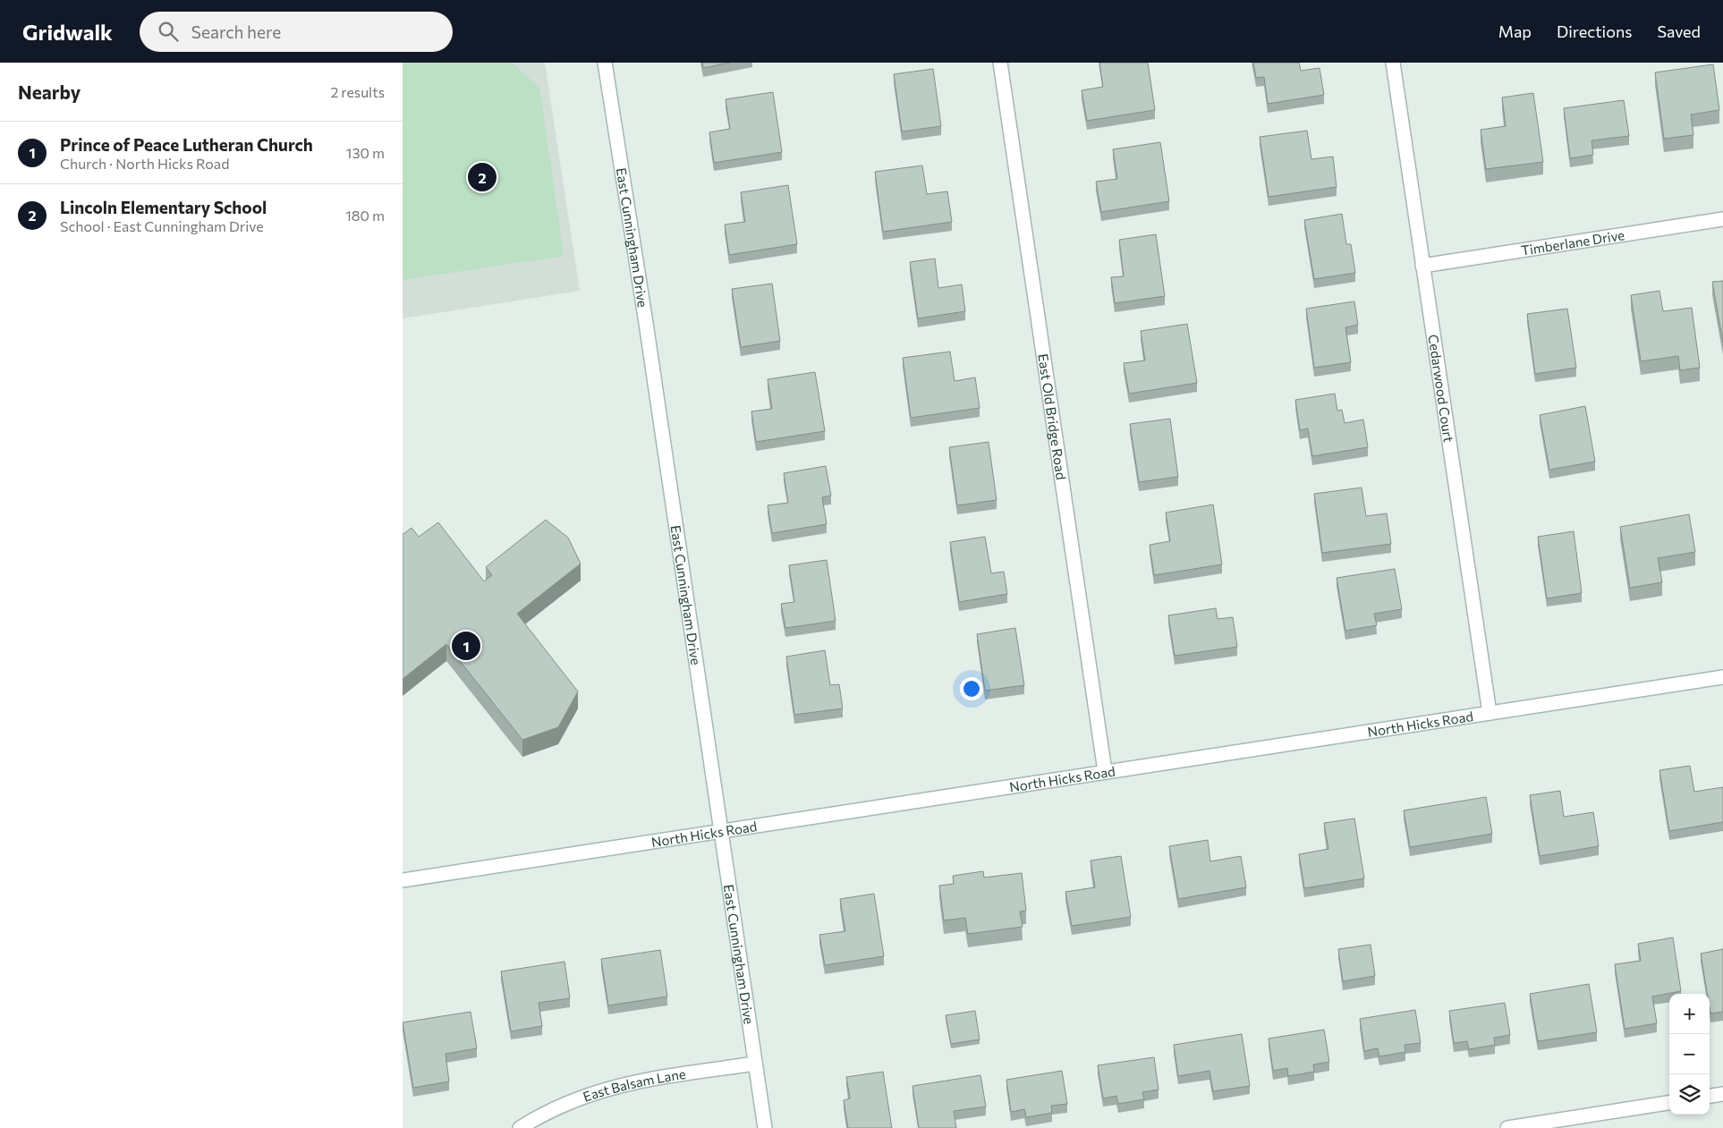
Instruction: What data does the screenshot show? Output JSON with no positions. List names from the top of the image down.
{
  "streets": {
    "street": [
      "East Cunningham Drive",
      "Timberlane Drive",
      "Cedarwood Court",
      "East Old Bridge Road",
      "North Hicks Road",
      "East Balsam Lane"
    ]
  },
  "crossings": [
    ["East Cunningham Drive", "North Hicks Road"],
    ["East Cunningham Drive", "East Balsam Lane"],
    ["Timberlane Drive", "Cedarwood Court"],
    ["Cedarwood Court", "North Hicks Road"],
    ["East Old Bridge Road", "North Hicks Road"]
  ],
  "page": {
    "header": "Gridwalk",
    "search": "Search here",
    "nav": ["Map", "Directions", "Saved"],
    "heading": ["Nearby", "2 results"],
    "list": [
      {
        "mark": "1",
        "name": "Prince of Peace Lutheran Church",
        "note": "Church · North Hicks Road",
        "value": "130 m"
      },
      {
        "mark": "2",
        "name": "Lincoln Elementary School",
        "note": "School · East Cunningham Drive",
        "value": "180 m"
      }
    ],
    "pins": ["2", "1"],
    "map_buttons": ["+", "−"]
  }
}
